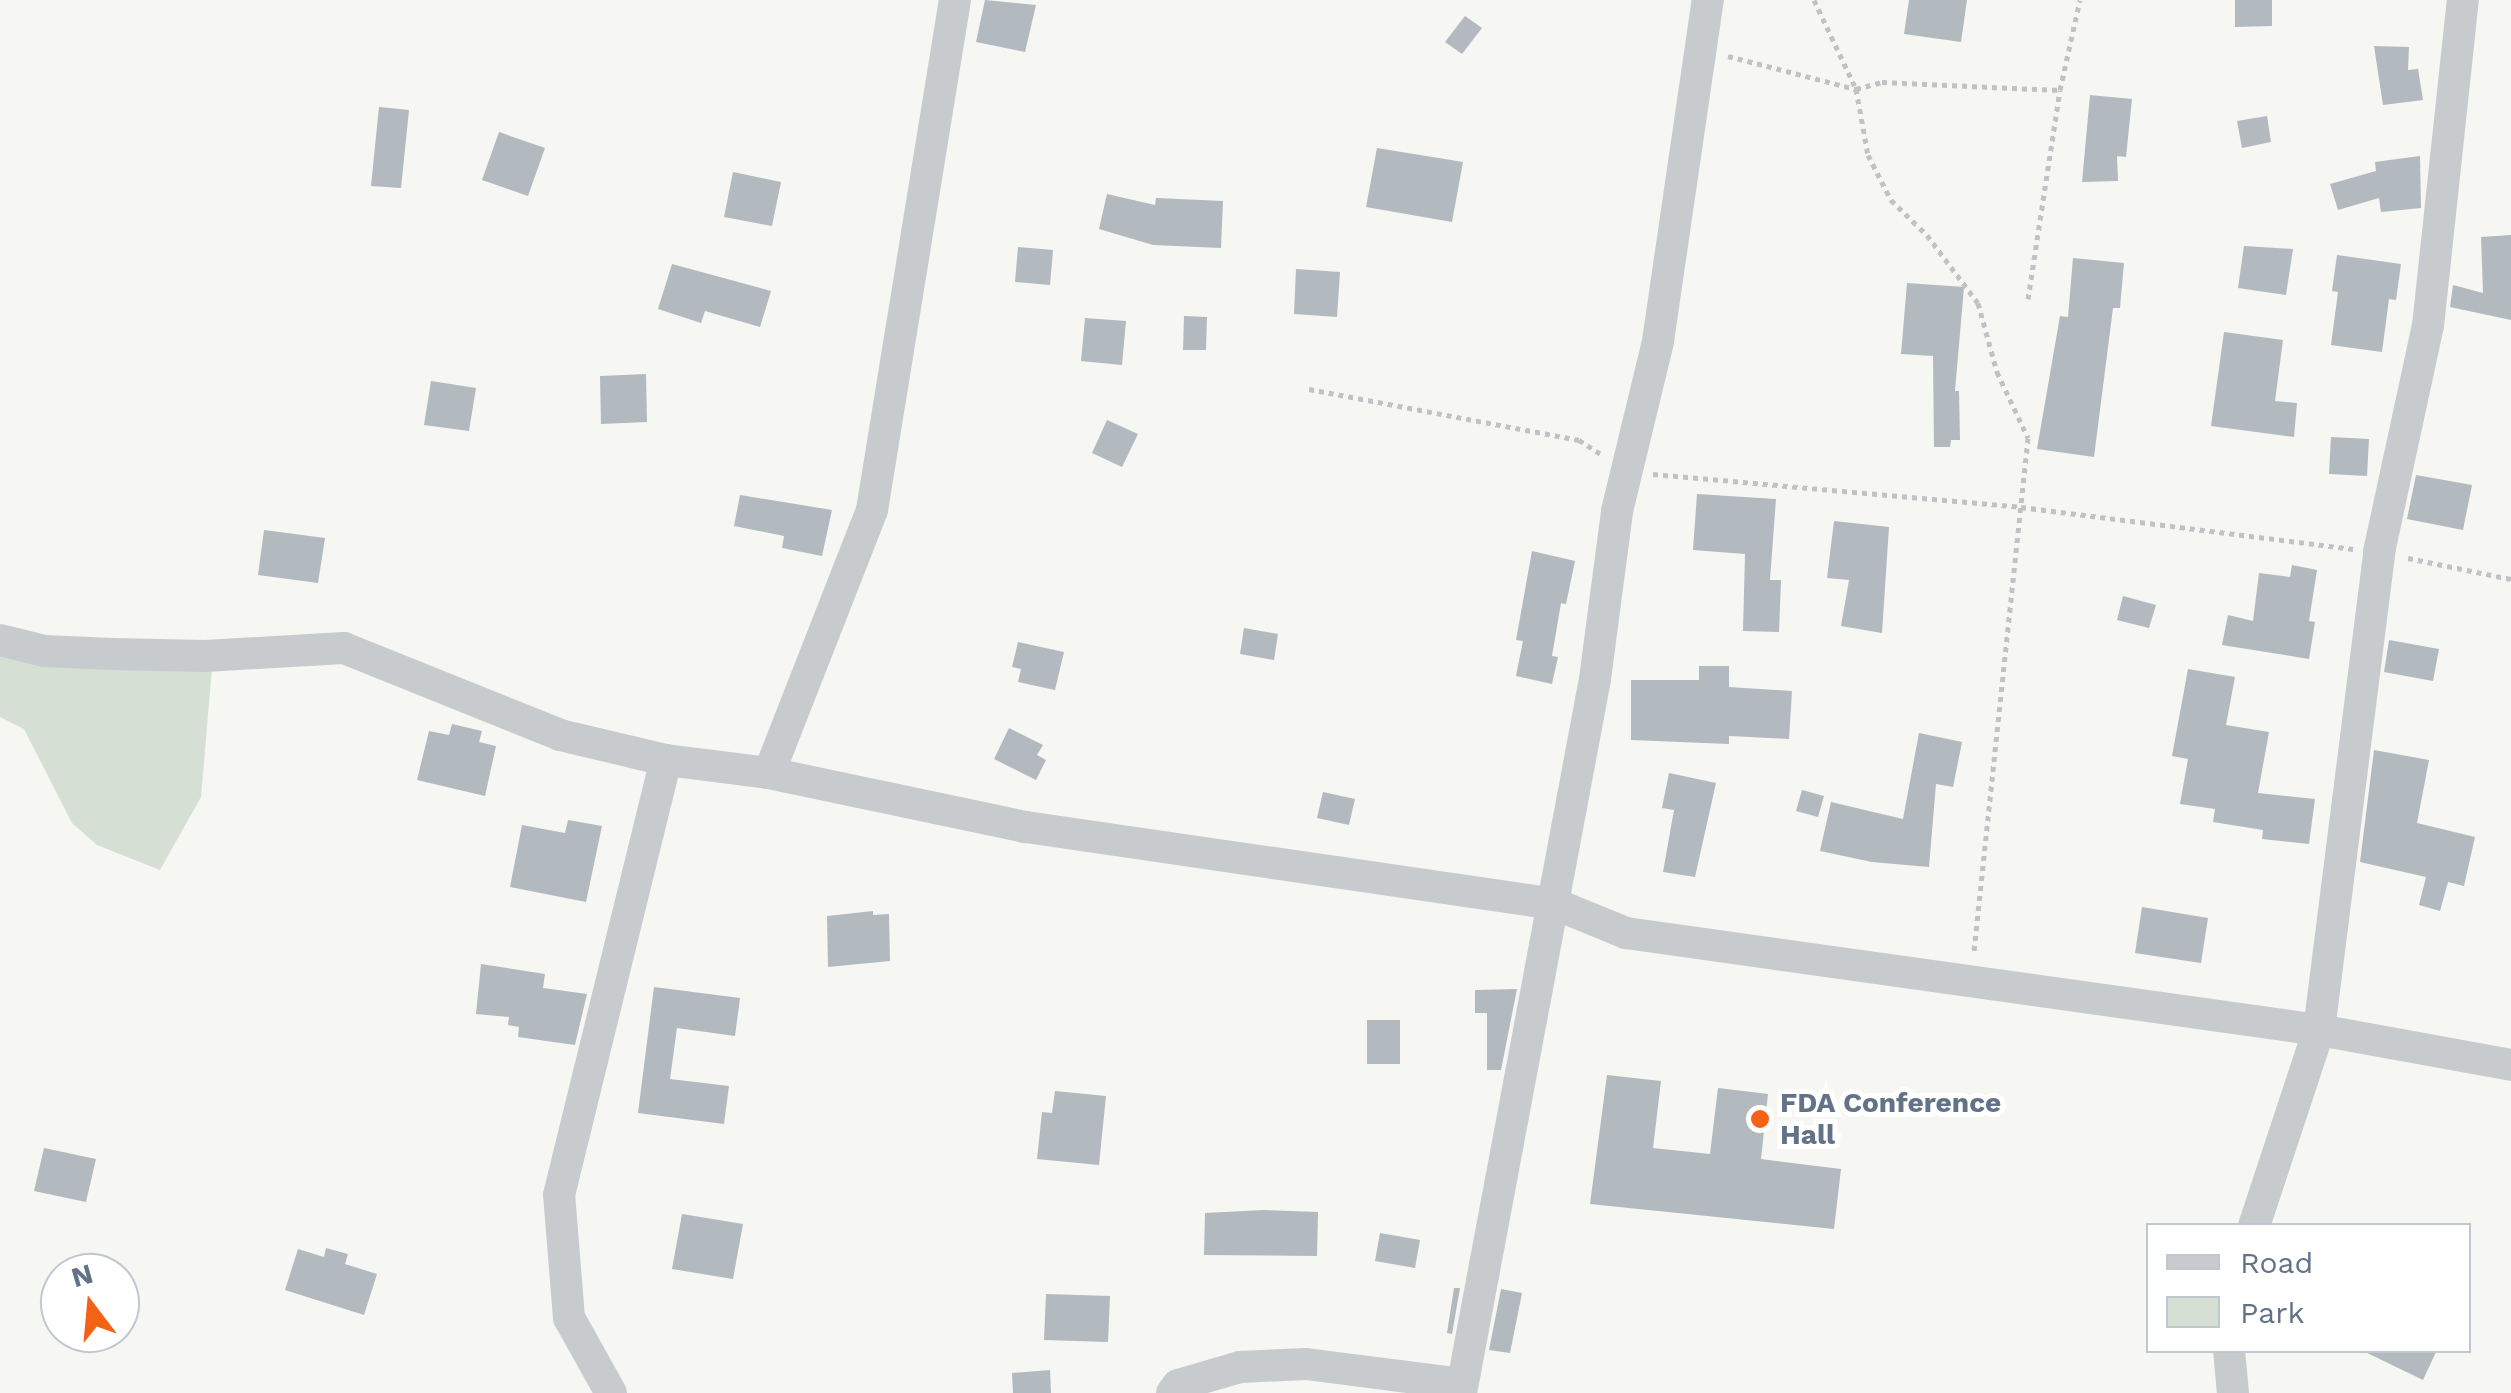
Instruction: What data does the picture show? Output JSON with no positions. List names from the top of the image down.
{
  "places": ["FDA Conference Hall"],
  "legend": ["Road", "Park"],
  "north": "top"
}
